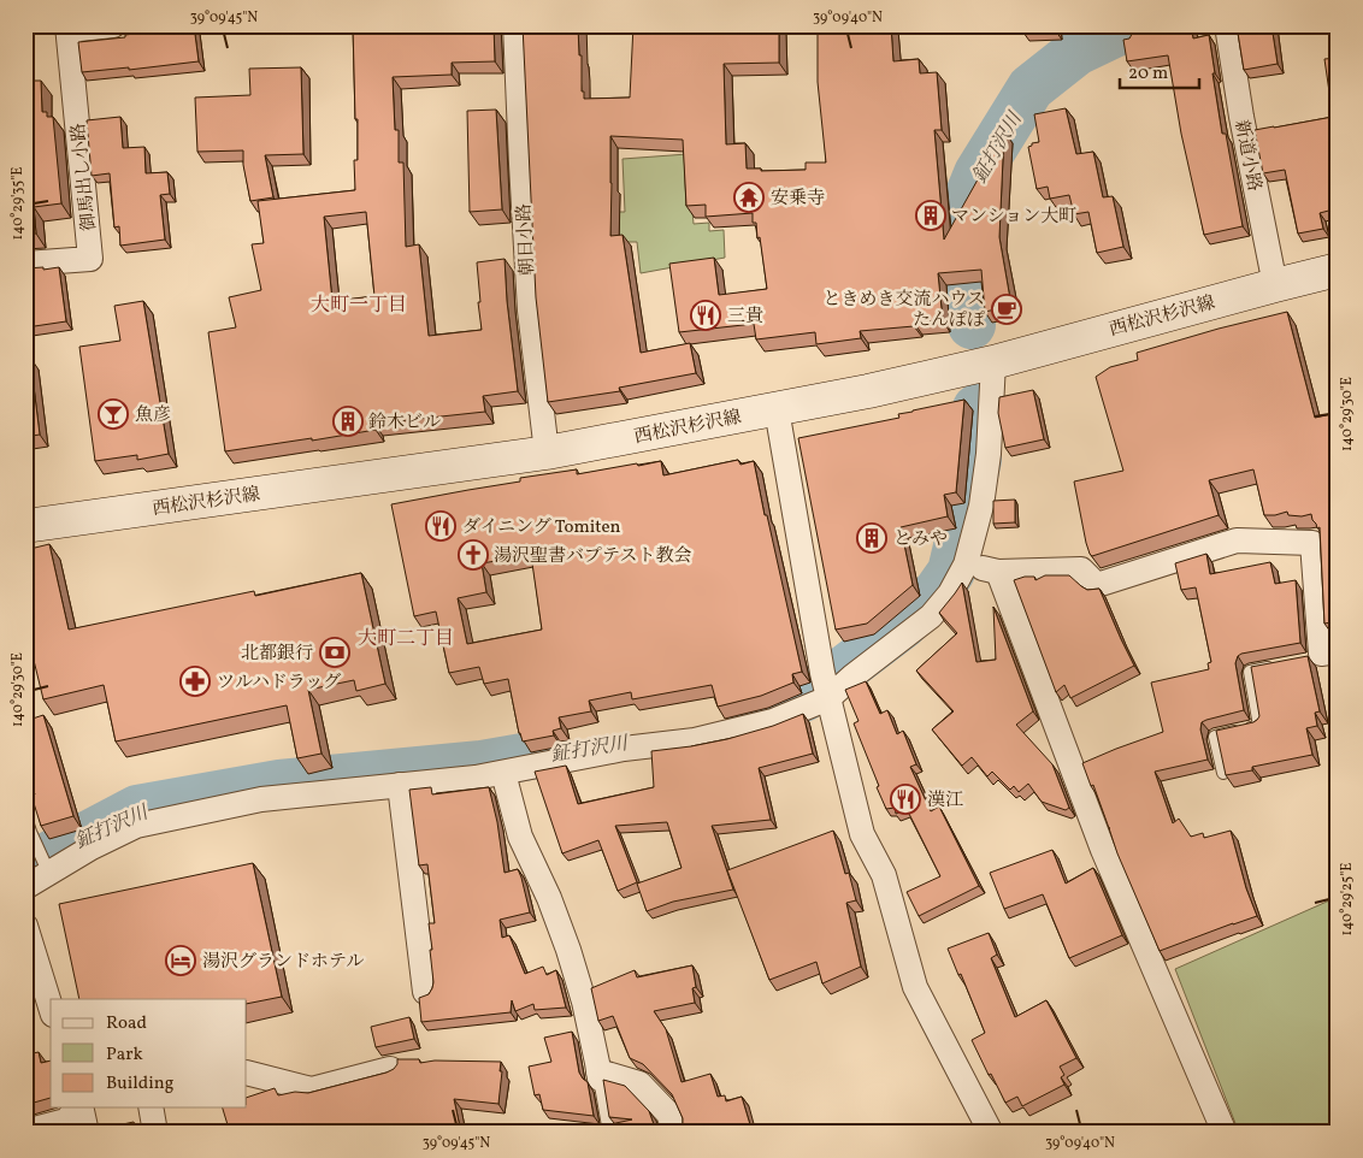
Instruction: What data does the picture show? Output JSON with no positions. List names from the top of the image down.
{
  "streets": {
    "main road": ["西松沢杉沢線"],
    "street": ["新道小路", "御馬出し小路", "朝日小路"]
  },
  "crossings": [
    ["新道小路", "西松沢杉沢線"],
    ["朝日小路", "西松沢杉沢線"]
  ],
  "districts": ["大町一丁目", "大町二丁目"],
  "water": ["鉦打沢川"],
  "places": {
    "temple": ["安乗寺"],
    "building": ["マンション大町", "鈴木ビル", "とみや"],
    "cafe": ["ときめき交流ハウス たんぽぽ"],
    "restaurant": ["三貴", "ダイニング Tomiten", "漢江"],
    "bar": ["魚彦"],
    "church": ["湯沢聖書バプテスト教会"],
    "bank": ["北都銀行"],
    "pharmacy": ["ツルハドラッグ"],
    "hotel": ["湯沢グランドホテル"]
  },
  "legend": ["Road", "Park", "Building"],
  "scale_bar": "20 m",
  "coordinates": [
    "39°09'45\"N",
    "39°09'40\"N",
    "140°29'35\"E",
    "140°29'30\"E",
    "140°29'25\"E"
  ]
}
